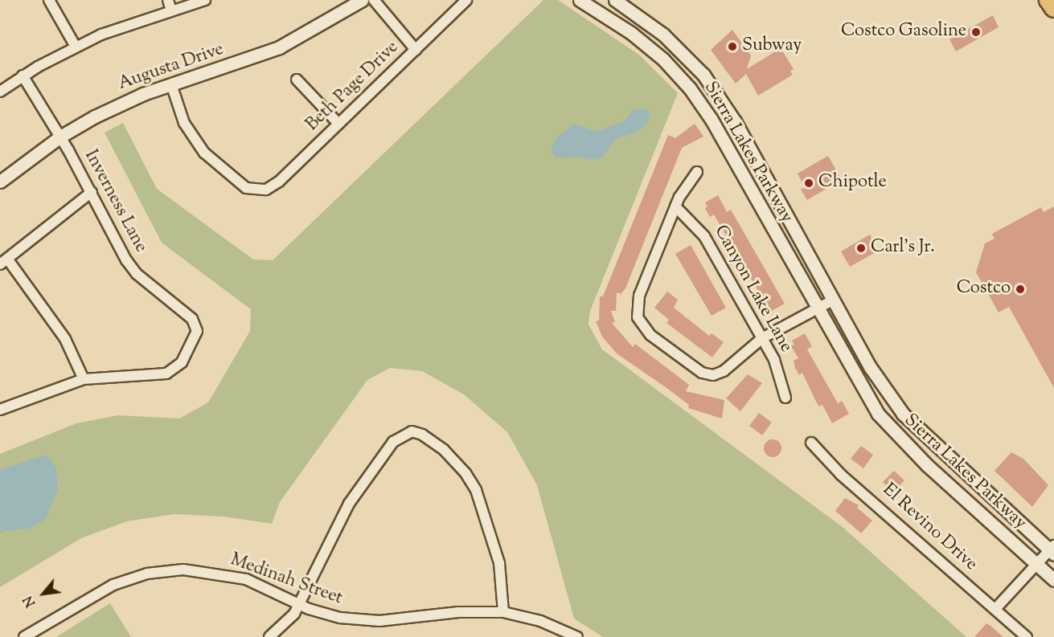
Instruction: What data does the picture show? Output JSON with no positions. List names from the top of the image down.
{
  "streets": {
    "street": [
      "Augusta Drive",
      "Beth Page Drive",
      "Sierra Lakes Parkway",
      "Inverness Lane",
      "Canyon Lake Lane",
      "El Revino Drive",
      "Medinah Street"
    ]
  },
  "crossings": [
    ["Augusta Drive", "Beth Page Drive"],
    ["Augusta Drive", "Inverness Lane"]
  ],
  "places": [
    "Costco Gasoline",
    "Subway",
    "Chipotle",
    "Carl's Jr.",
    "Costco"
  ],
  "north": "bottom left"
}
